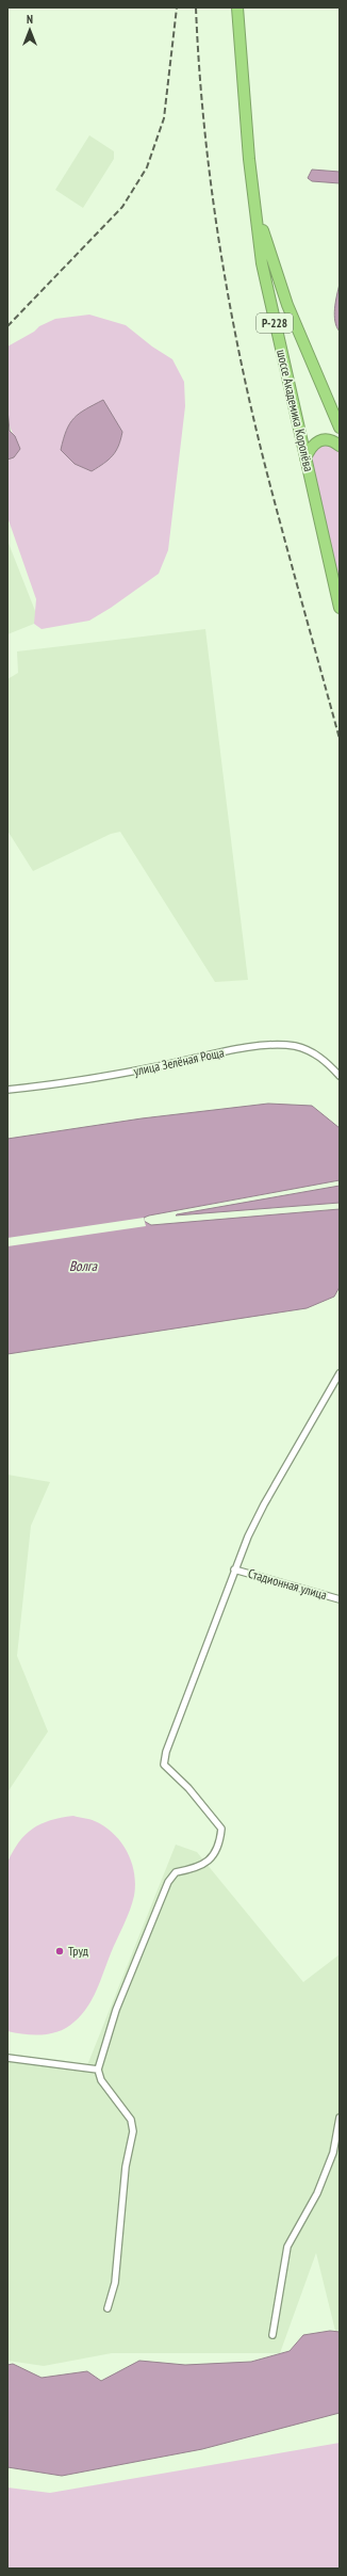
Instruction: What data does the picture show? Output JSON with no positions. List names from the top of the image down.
{
  "streets": {
    "highway": ["Р-228", "шоссе Академика Королёва"],
    "street": ["улица Зелёная Роща", "Стадионная улица"]
  },
  "water": ["Волга"],
  "places": ["Труд"],
  "north": "top"
}
